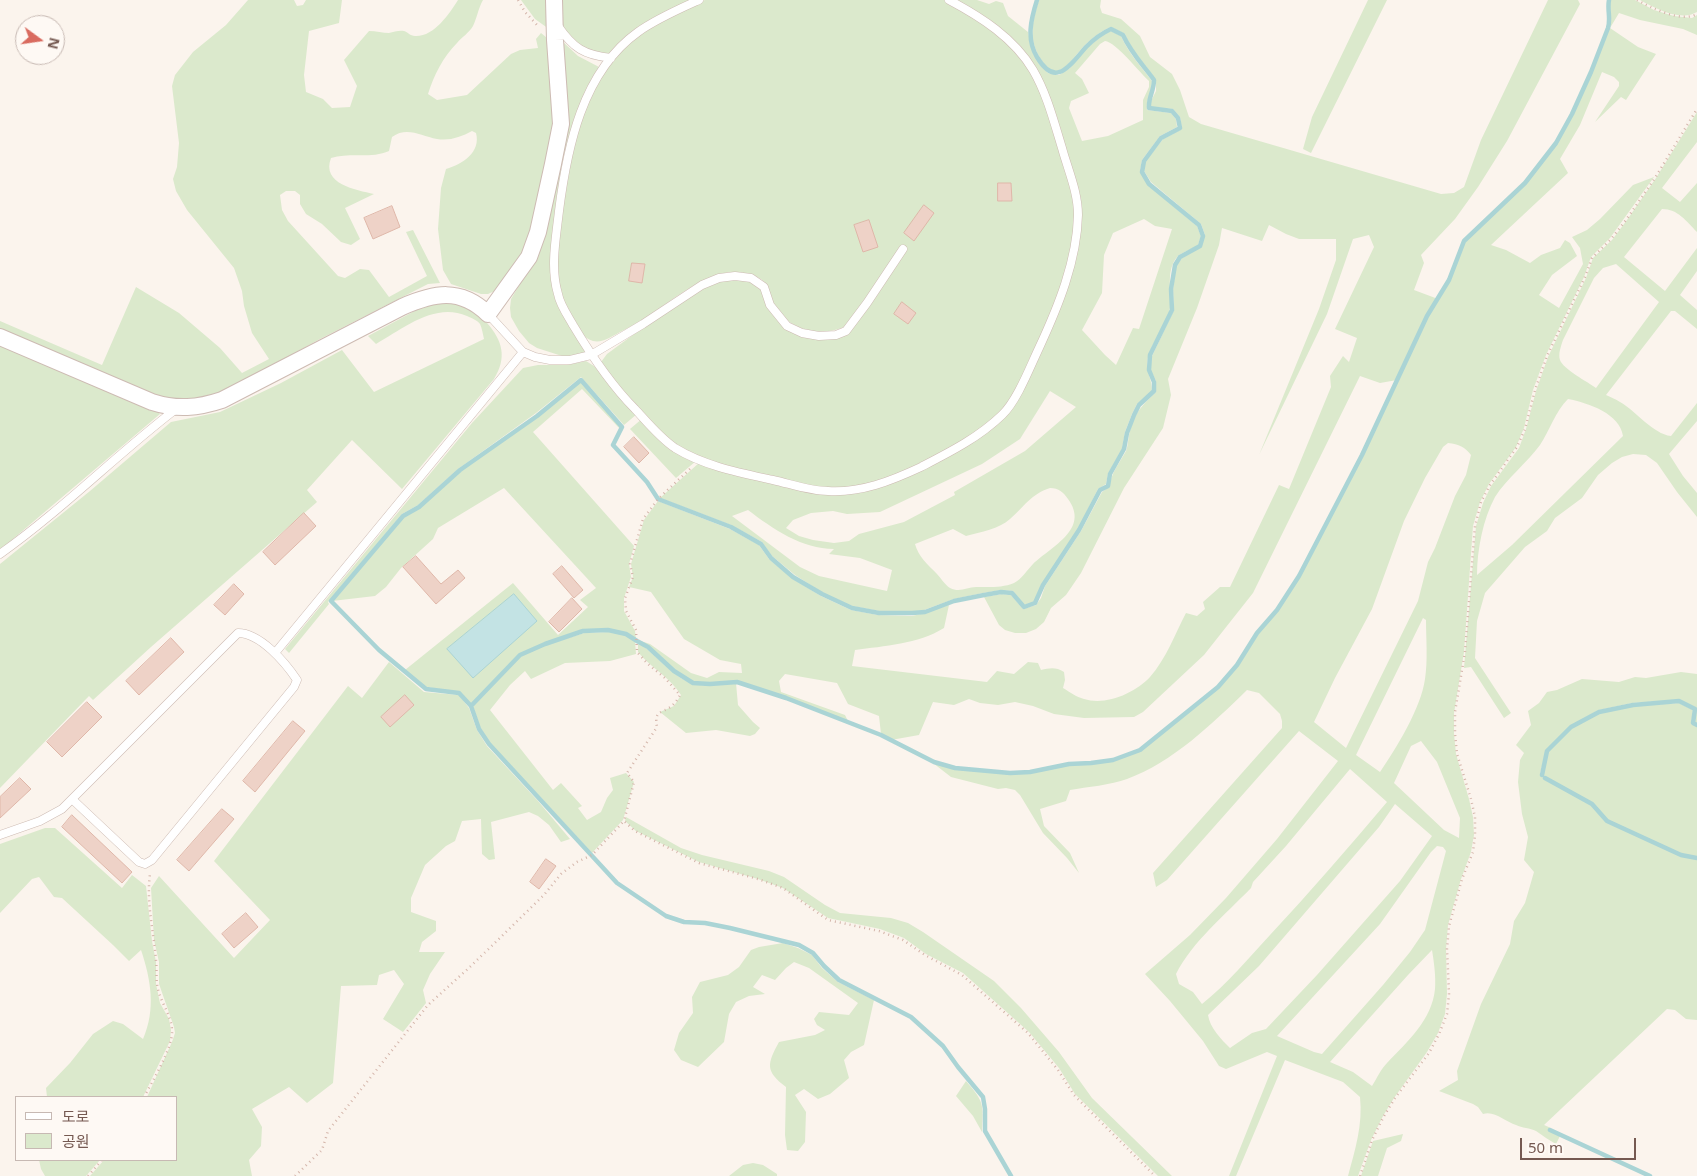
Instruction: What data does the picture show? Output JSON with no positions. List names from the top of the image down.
{
  "legend": ["도로", "공원"],
  "scale_bar": "50 m",
  "north": "right"
}
